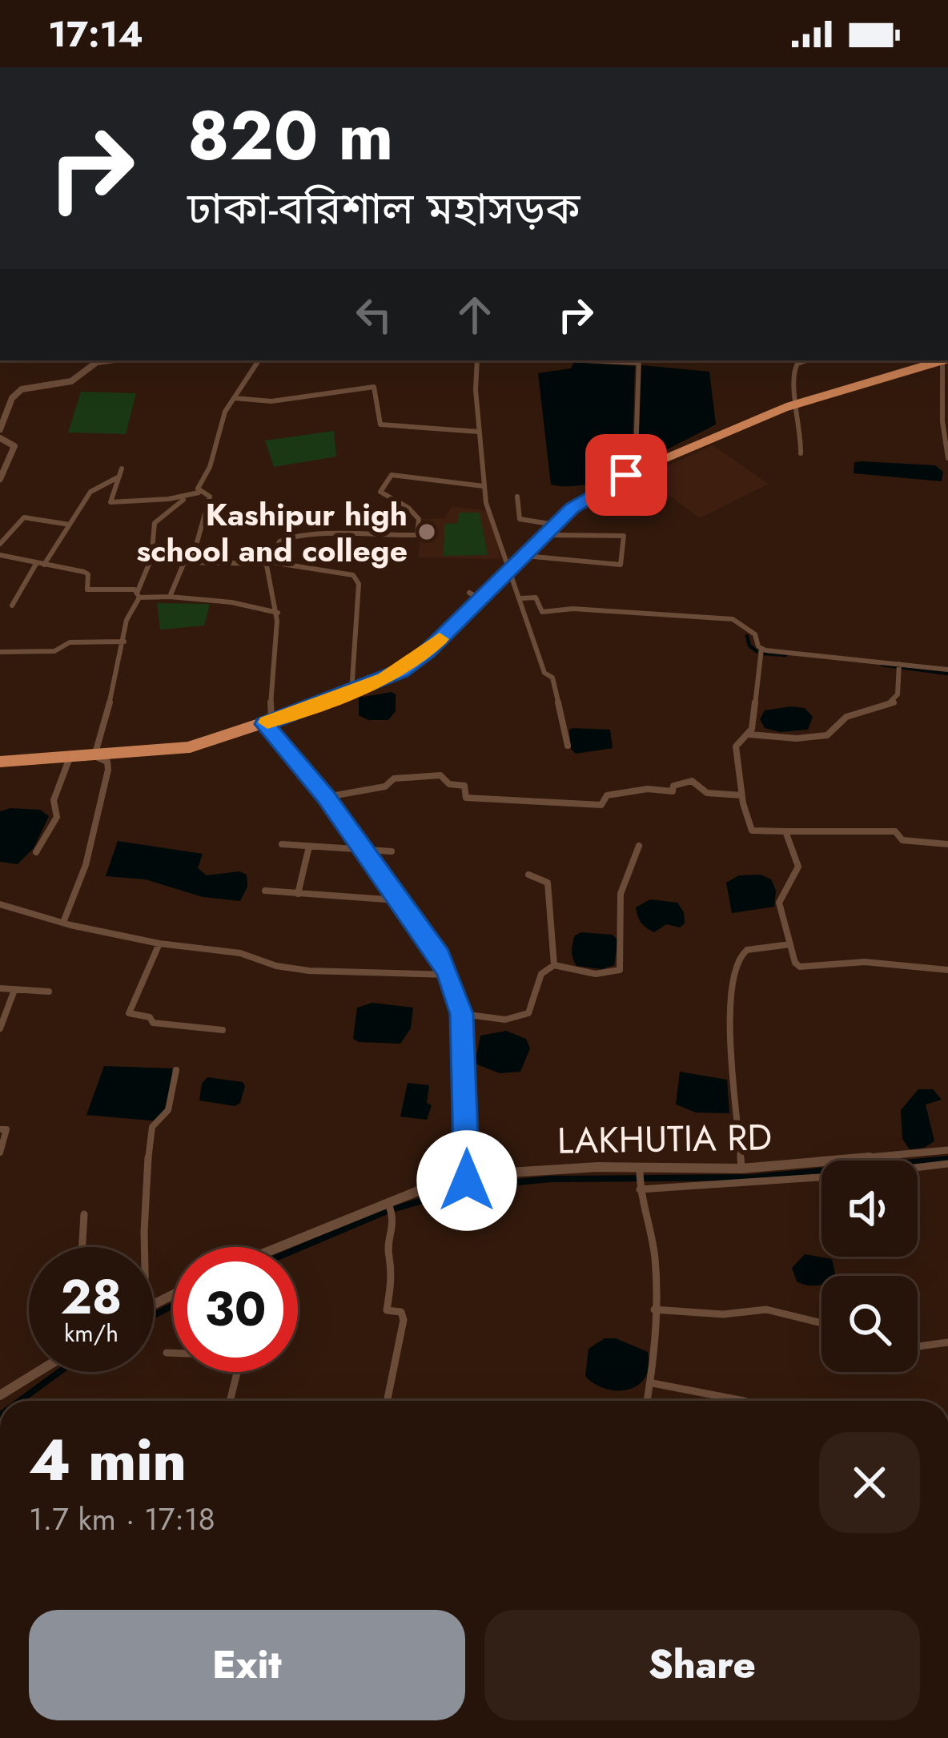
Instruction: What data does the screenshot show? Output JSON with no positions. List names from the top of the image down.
{
  "streets": {
    "street": ["LAKHUTIA RD"]
  },
  "places": ["Kashipur high school and college"],
  "page": {
    "status": "17:14",
    "turn": ["820 m", "ঢাকা-বরিশাল মহাসড়ক"],
    "speed": "28 km/h",
    "limit": "30",
    "heading": ["4 min", "1.7 km · 17:18"],
    "buttons": ["Exit", "Share"]
  }
}
